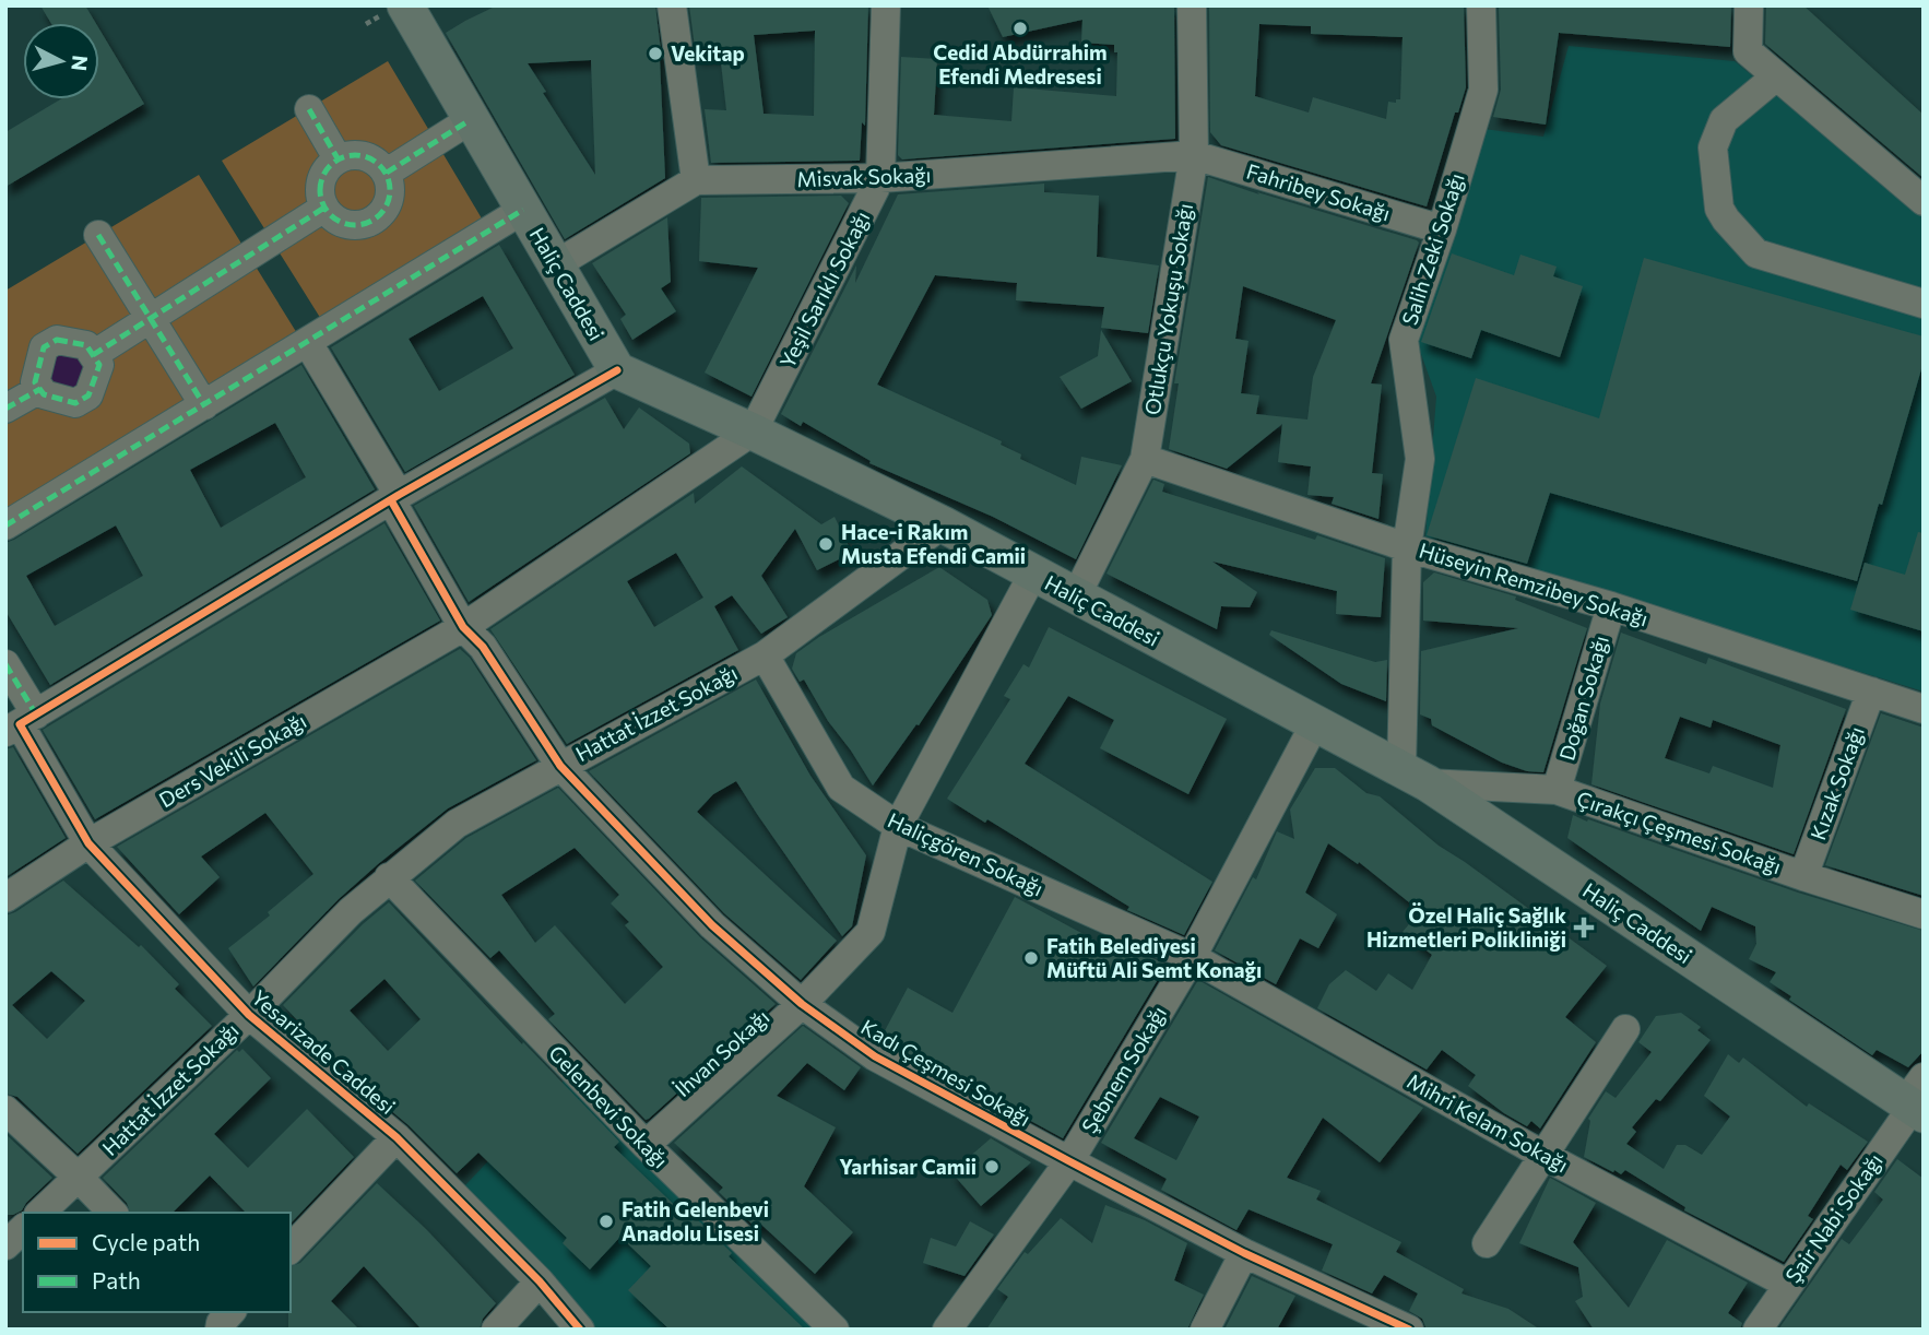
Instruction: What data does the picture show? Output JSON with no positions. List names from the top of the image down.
{
  "streets": {
    "main road": ["Haliç Caddesi"],
    "street": [
      "Misvak Sokağı",
      "Fahribey Sokağı",
      "Salih Zeki Sokağı",
      "Yeşil Sarıklı Sokağı",
      "Otlukçu Yokuşu Sokağı",
      "Hüseyin Remzibey Sokağı",
      "Doğan Sokağı",
      "Hattat İzzet Sokağı",
      "Ders Vekili Sokağı",
      "Kızak Sokağı",
      "Çırakçı Çeşmesi Sokağı",
      "Haliçgören Sokağı",
      "Yesarizade Caddesi",
      "İhvan Sokağı",
      "Şebnem Sokağı",
      "Kadı Çeşmesi Sokağı",
      "Gelenbevi Sokağı",
      "Mihri Kelam Sokağı",
      "Şair Nabi Sokağı"
    ]
  },
  "crossings": [
    ["Misvak Sokağı", "Fahribey Sokağı"],
    ["Misvak Sokağı", "Yeşil Sarıklı Sokağı"],
    ["Misvak Sokağı", "Otlukçu Yokuşu Sokağı"],
    ["Fahribey Sokağı", "Salih Zeki Sokağı"],
    ["Fahribey Sokağı", "Otlukçu Yokuşu Sokağı"],
    ["Salih Zeki Sokağı", "Haliç Caddesi"],
    ["Salih Zeki Sokağı", "Hüseyin Remzibey Sokağı"],
    ["Salih Zeki Sokağı", "Çırakçı Çeşmesi Sokağı"],
    ["Haliç Caddesi", "Yeşil Sarıklı Sokağı"],
    ["Haliç Caddesi", "Otlukçu Yokuşu Sokağı"],
    ["Haliç Caddesi", "Hattat İzzet Sokağı"],
    ["Haliç Caddesi", "Ders Vekili Sokağı"],
    ["Haliç Caddesi", "Çırakçı Çeşmesi Sokağı"],
    ["Haliç Caddesi", "İhvan Sokağı"],
    ["Haliç Caddesi", "Şebnem Sokağı"],
    ["Haliç Caddesi", "Şair Nabi Sokağı"],
    ["Yeşil Sarıklı Sokağı", "Ders Vekili Sokağı"],
    ["Otlukçu Yokuşu Sokağı", "Hüseyin Remzibey Sokağı"],
    ["Hüseyin Remzibey Sokağı", "Doğan Sokağı"],
    ["Hüseyin Remzibey Sokağı", "Kızak Sokağı"],
    ["Doğan Sokağı", "Çırakçı Çeşmesi Sokağı"],
    ["Hattat İzzet Sokağı", "Haliçgören Sokağı"],
    ["Hattat İzzet Sokağı", "Yesarizade Caddesi"],
    ["Hattat İzzet Sokağı", "Kadı Çeşmesi Sokağı"],
    ["Hattat İzzet Sokağı", "Gelenbevi Sokağı"],
    ["Ders Vekili Sokağı", "Yesarizade Caddesi"],
    ["Ders Vekili Sokağı", "Kadı Çeşmesi Sokağı"],
    ["Kızak Sokağı", "Çırakçı Çeşmesi Sokağı"],
    ["Haliçgören Sokağı", "İhvan Sokağı"],
    ["Haliçgören Sokağı", "Şebnem Sokağı"],
    ["Haliçgören Sokağı", "Mihri Kelam Sokağı"],
    ["İhvan Sokağı", "Kadı Çeşmesi Sokağı"],
    ["İhvan Sokağı", "Gelenbevi Sokağı"],
    ["Şebnem Sokağı", "Kadı Çeşmesi Sokağı"],
    ["Şebnem Sokağı", "Mihri Kelam Sokağı"],
    ["Mihri Kelam Sokağı", "Şair Nabi Sokağı"]
  ],
  "places": {
    "other": [
      "Cedid Abdürrahim Efendi Medresesi",
      "Vekitap",
      "Hace-i Rakım Musta Efendi Camii",
      "Fatih Belediyesi Müftü Ali Semt Konağı",
      "Yarhisar Camii",
      "Fatih Gelenbevi Anadolu Lisesi"
    ],
    "health": ["Özel Haliç Sağlık Hizmetleri Polikliniği"]
  },
  "legend": ["Cycle path", "Path"],
  "north": "right"
}
